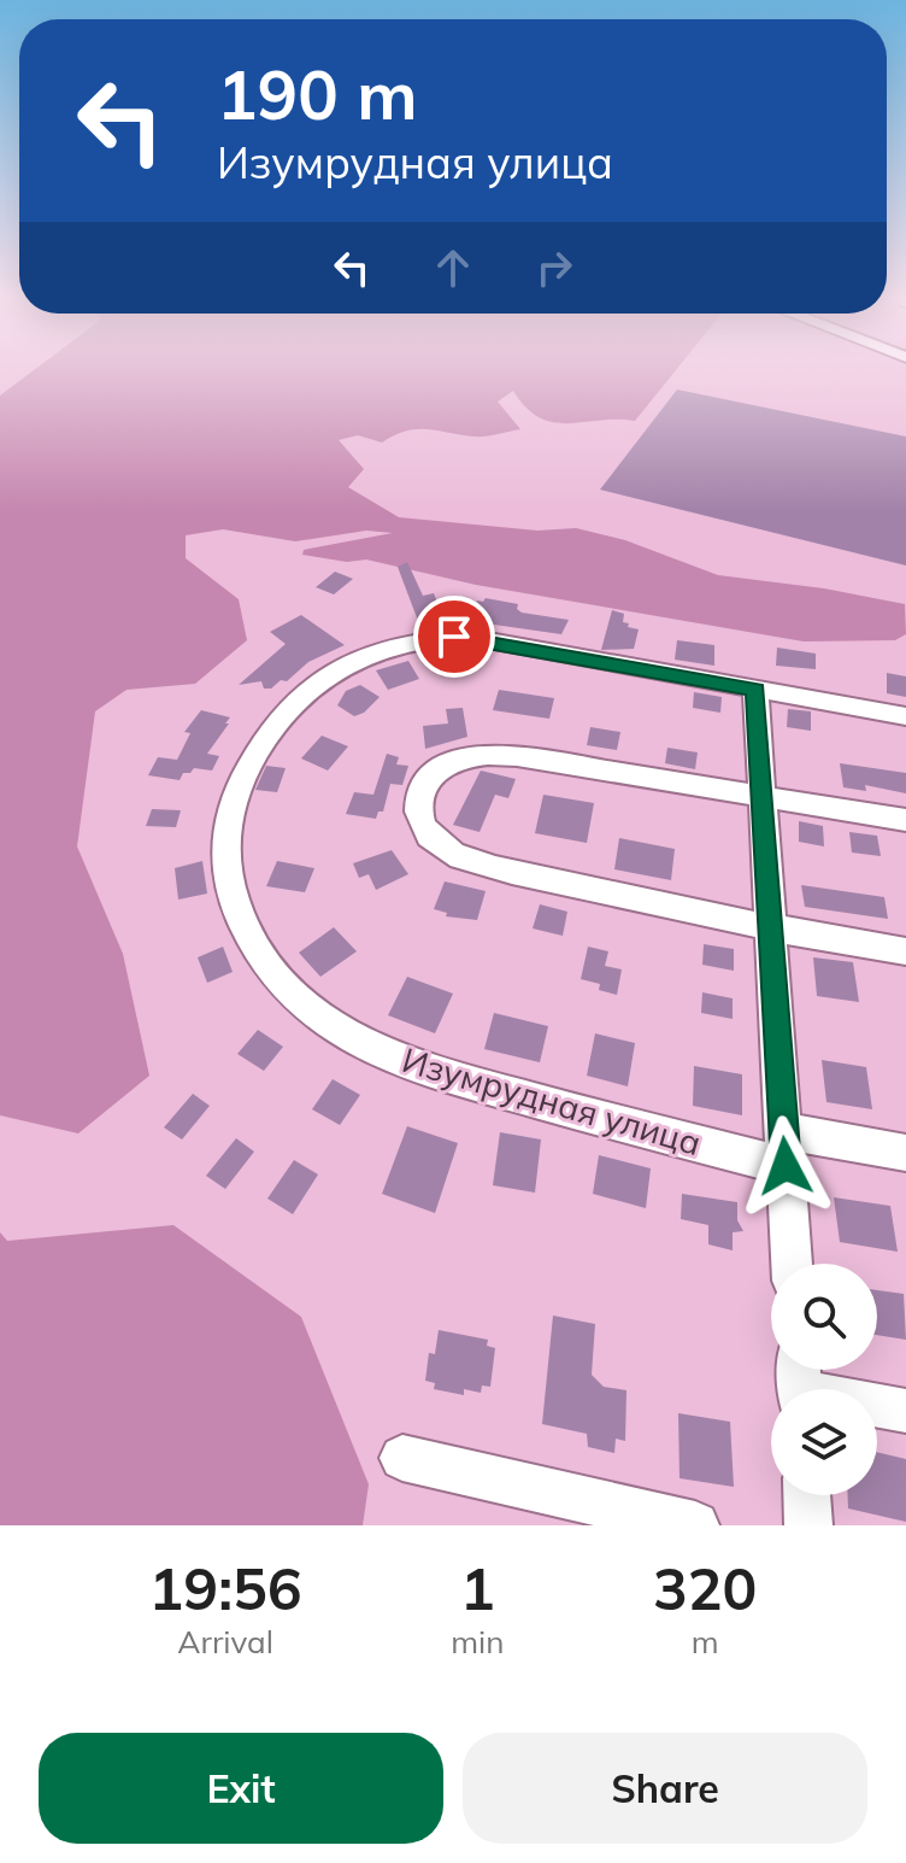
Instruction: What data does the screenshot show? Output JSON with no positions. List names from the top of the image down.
{
  "streets": {
    "street": ["Изумрудная улица"]
  },
  "page": {
    "turn": ["190 m", "Изумрудная улица"],
    "eta": [
      "19:56",
      "Arrival",
      "1",
      "min",
      "320",
      "m"
    ],
    "buttons": ["Exit", "Share"]
  }
}
